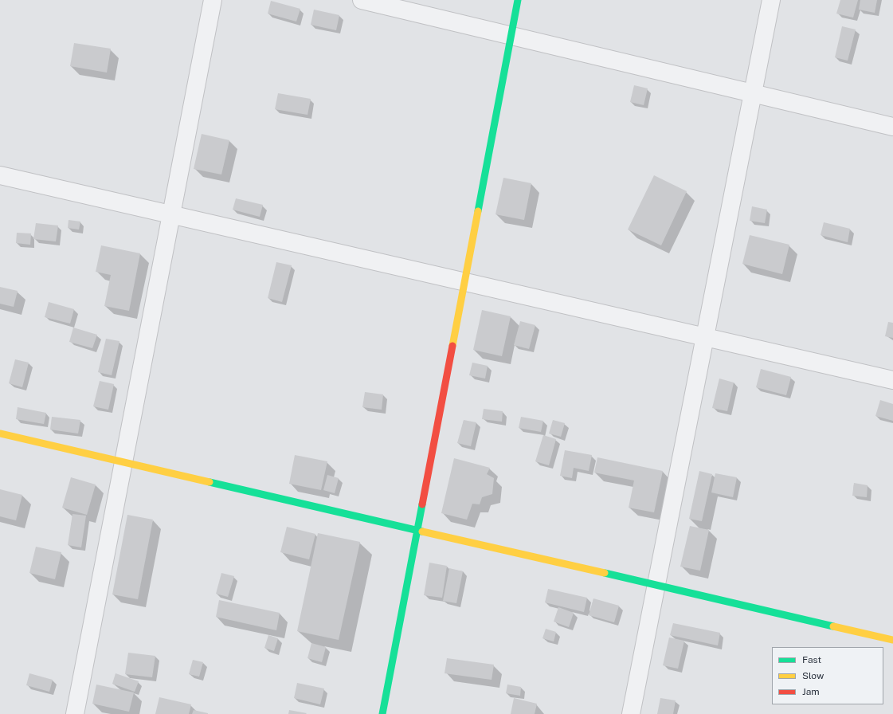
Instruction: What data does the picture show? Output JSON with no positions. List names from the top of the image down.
{
  "legend": ["Fast", "Slow", "Jam"]
}
